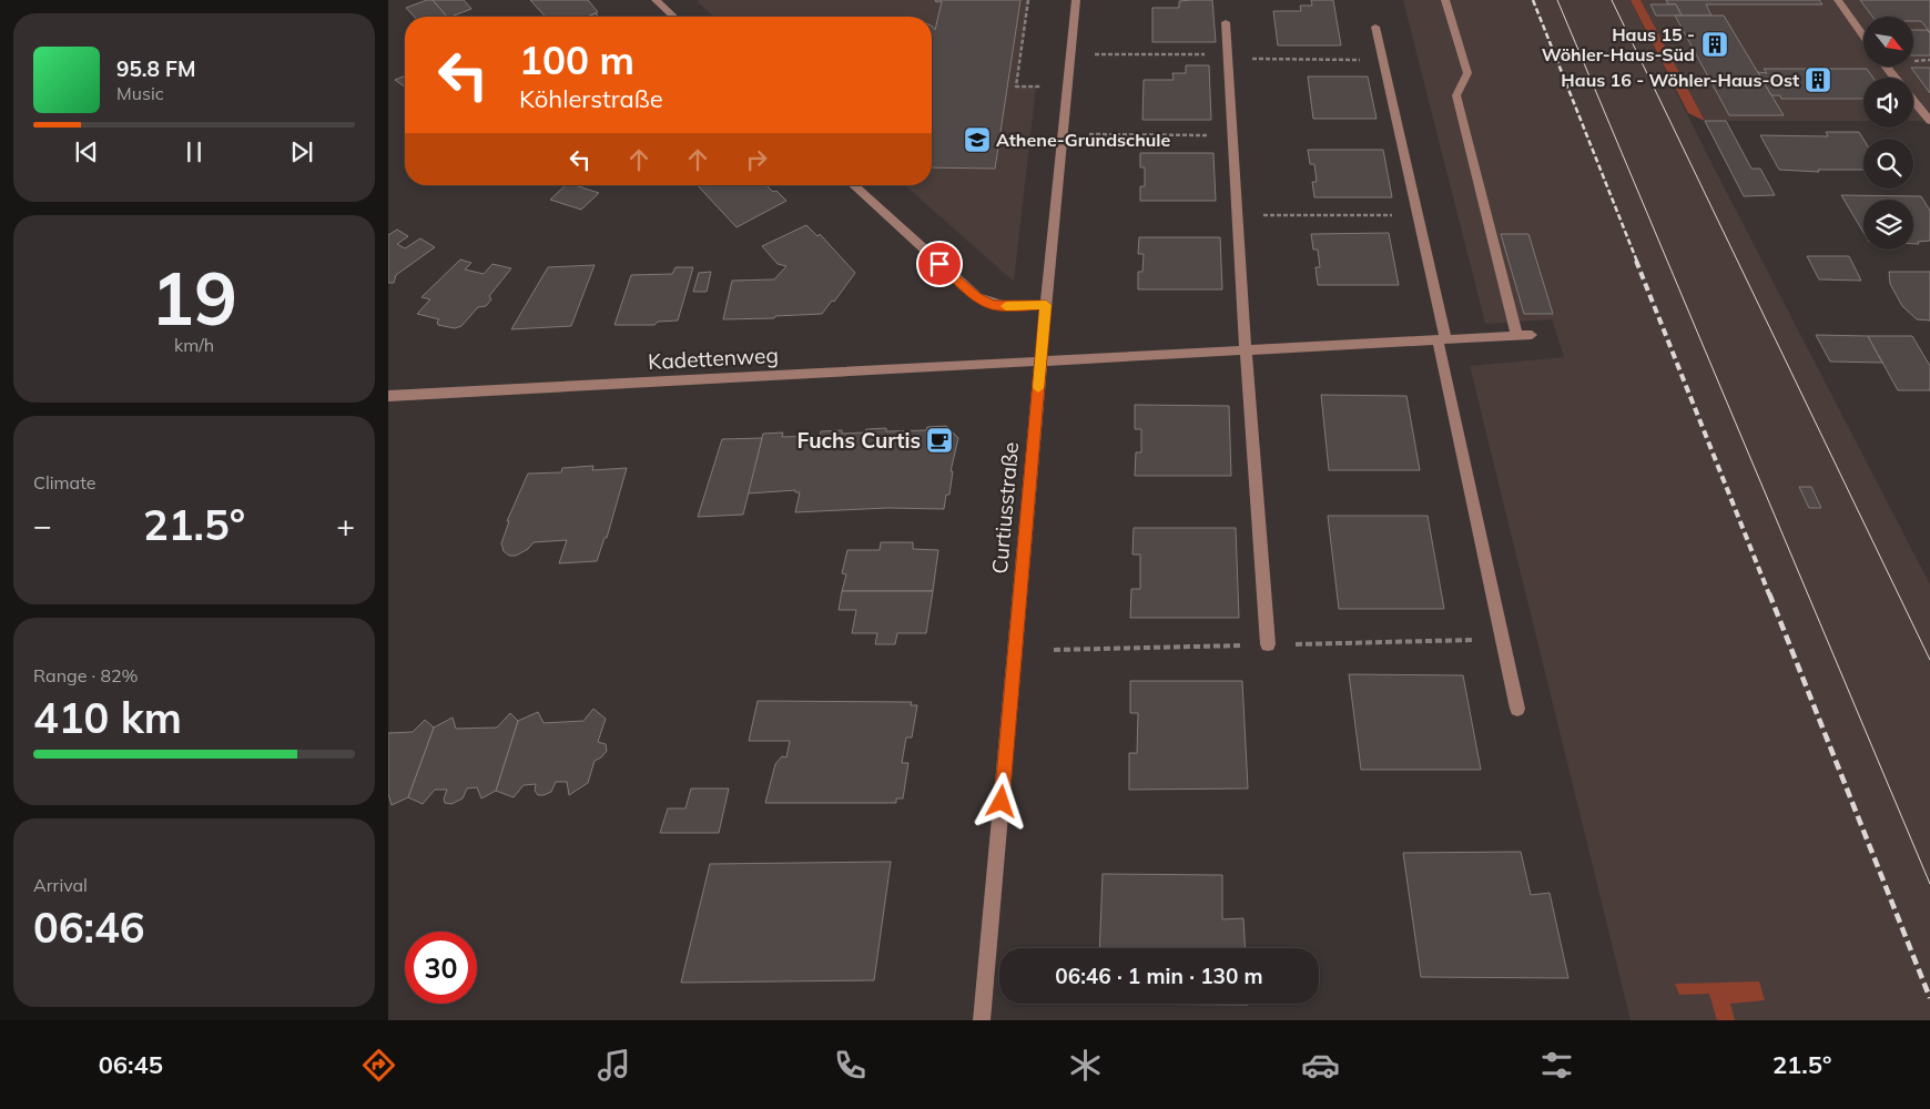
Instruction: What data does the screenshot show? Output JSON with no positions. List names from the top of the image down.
{
  "streets": {
    "street": ["Kadettenweg", "Curtiusstraße"]
  },
  "crossings": [
    ["Kadettenweg", "Curtiusstraße"]
  ],
  "places": {
    "building": ["Haus 15 - Wöhler-Haus-Süd", "Haus 16 - Wöhler-Haus-Ost"],
    "school or university": ["Athene-Grundschule"],
    "cafe": ["Fuchs Curtis"]
  },
  "north": "bottom right",
  "page": {
    "turn": ["100 m", "Köhlerstraße"],
    "song": ["95.8 FM", "Music"],
    "tile": [
      ["19", "km/h"],
      "Climate",
      ["Range · 82%", "410 km"],
      ["Arrival", "06:46"]
    ],
    "heat": ["−", "21.5°", "+"],
    "limit": "30",
    "trip": "06:46 · 1 min · 130 m",
    "tabs": ["06:45", "21.5°"]
  }
}
